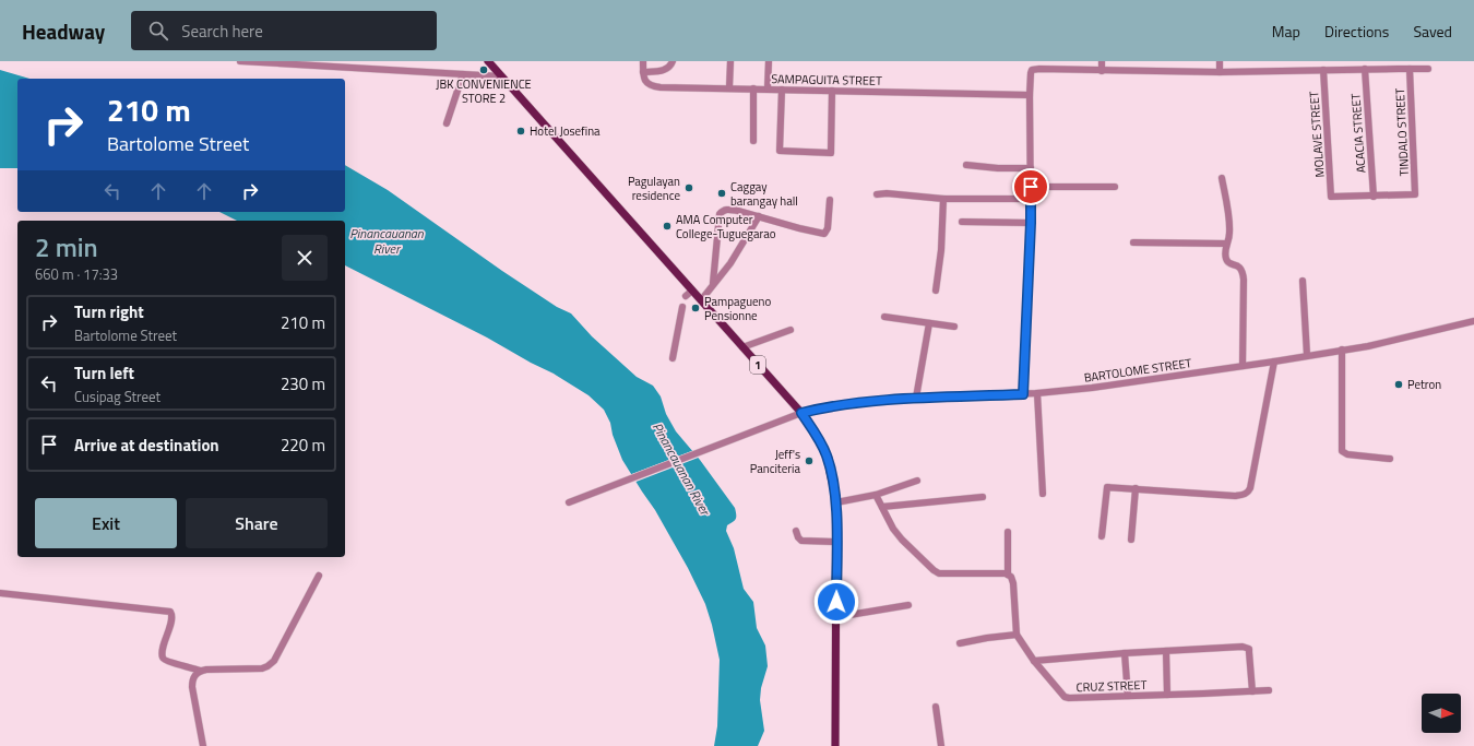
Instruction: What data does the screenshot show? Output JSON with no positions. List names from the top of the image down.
{
  "streets": {
    "main road": ["1"],
    "street": [
      "SAMPAGUITA STREET",
      "TINDALO STREET",
      "ACACIA STREET",
      "MOLAVE STREET",
      "BARTOLOME STREET",
      "CRUZ STREET"
    ]
  },
  "crossings": [
    ["TINDALO STREET", "ACACIA STREET"],
    ["TINDALO STREET", "MOLAVE STREET"],
    ["ACACIA STREET", "MOLAVE STREET"],
    ["1", "BARTOLOME STREET"]
  ],
  "water": ["Pinancauanan River"],
  "places": [
    "JBK CONVENIENCE STORE 2",
    "Hotel Josefina",
    "Pagulayan residence",
    "Caggay barangay hall",
    "AMA Computer College-Tuguegarao",
    "Pampagueno Pensionne",
    "Petron",
    "Jeff's Panciteria"
  ],
  "north": "right",
  "page": {
    "header": "Headway",
    "search": "Search here",
    "nav": ["Map", "Directions", "Saved"],
    "turn": ["210 m", "Bartolome Street"],
    "heading": ["2 min", "660 m · 17:33"],
    "list": [
      {
        "name": "Turn right",
        "note": "Bartolome Street",
        "value": "210 m"
      },
      {
        "name": "Turn left",
        "note": "Cusipag Street",
        "value": "230 m"
      },
      {
        "name": "Arrive at destination",
        "value": "220 m"
      }
    ],
    "buttons": ["Exit", "Share"]
  }
}
